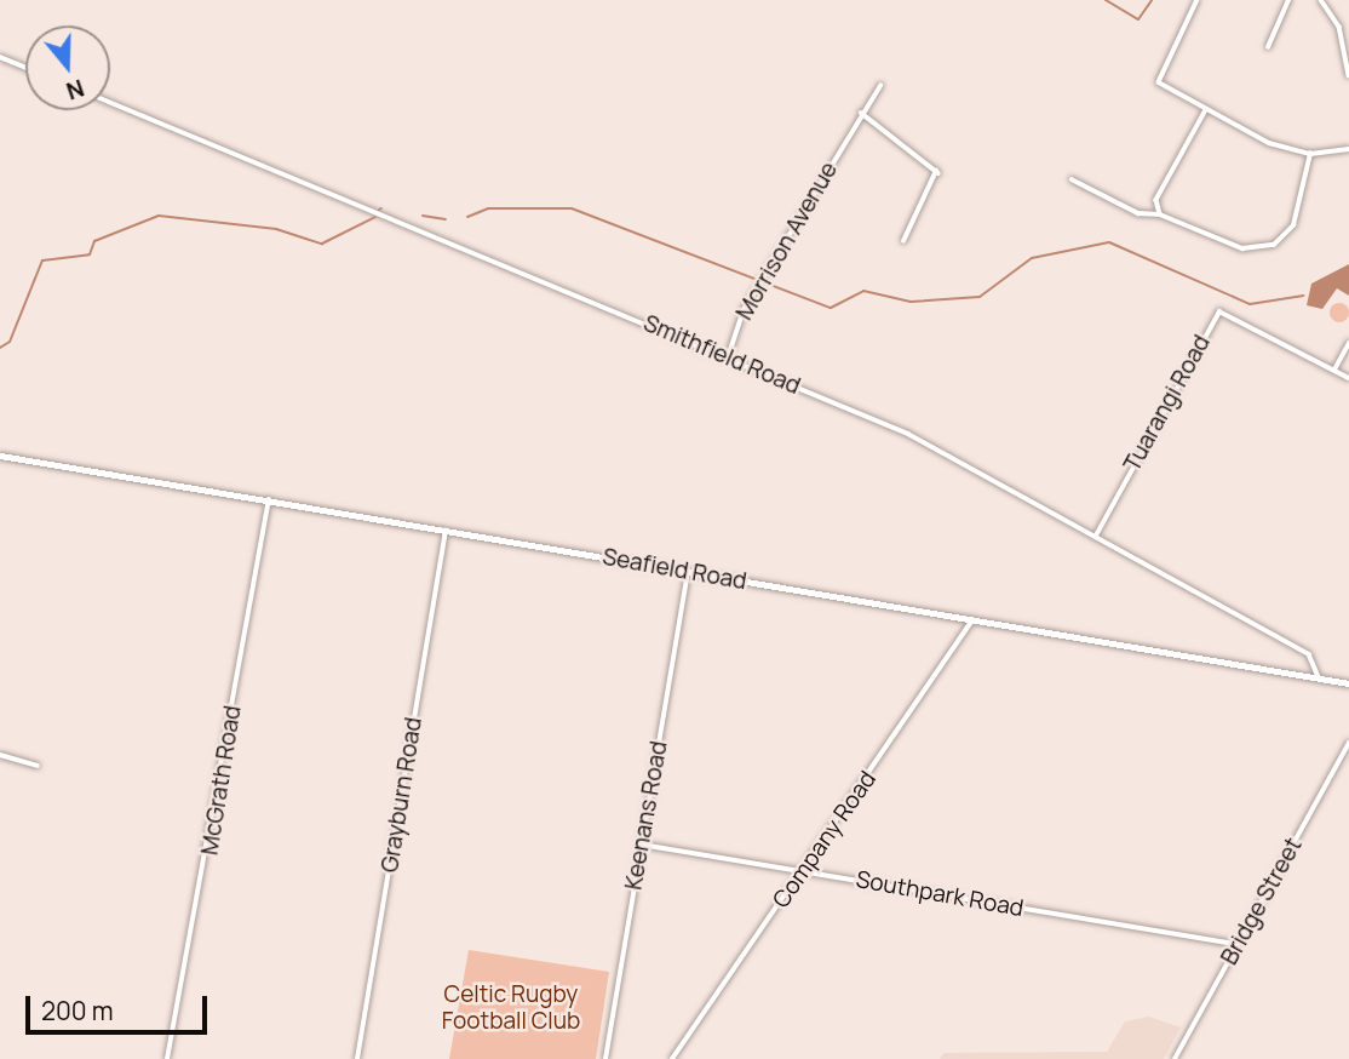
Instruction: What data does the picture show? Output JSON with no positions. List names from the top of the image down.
{
  "streets": {
    "street": [
      "Morrison Avenue",
      "Smithfield Road",
      "Tuarangi Road",
      "Seafield Road",
      "McGrath Road",
      "Grayburn Road",
      "Keenans Road",
      "Company Road",
      "Southpark Road",
      "Bridge Street"
    ]
  },
  "crossings": [
    ["Morrison Avenue", "Smithfield Road"],
    ["Smithfield Road", "Tuarangi Road"],
    ["Smithfield Road", "Seafield Road"],
    ["Seafield Road", "McGrath Road"],
    ["Seafield Road", "Grayburn Road"],
    ["Seafield Road", "Keenans Road"],
    ["Seafield Road", "Company Road"],
    ["Keenans Road", "Southpark Road"],
    ["Company Road", "Southpark Road"],
    ["Southpark Road", "Bridge Street"]
  ],
  "parks": ["Celtic Rugby Football Club"],
  "scale_bar": "200 m",
  "north": "bottom"
}
